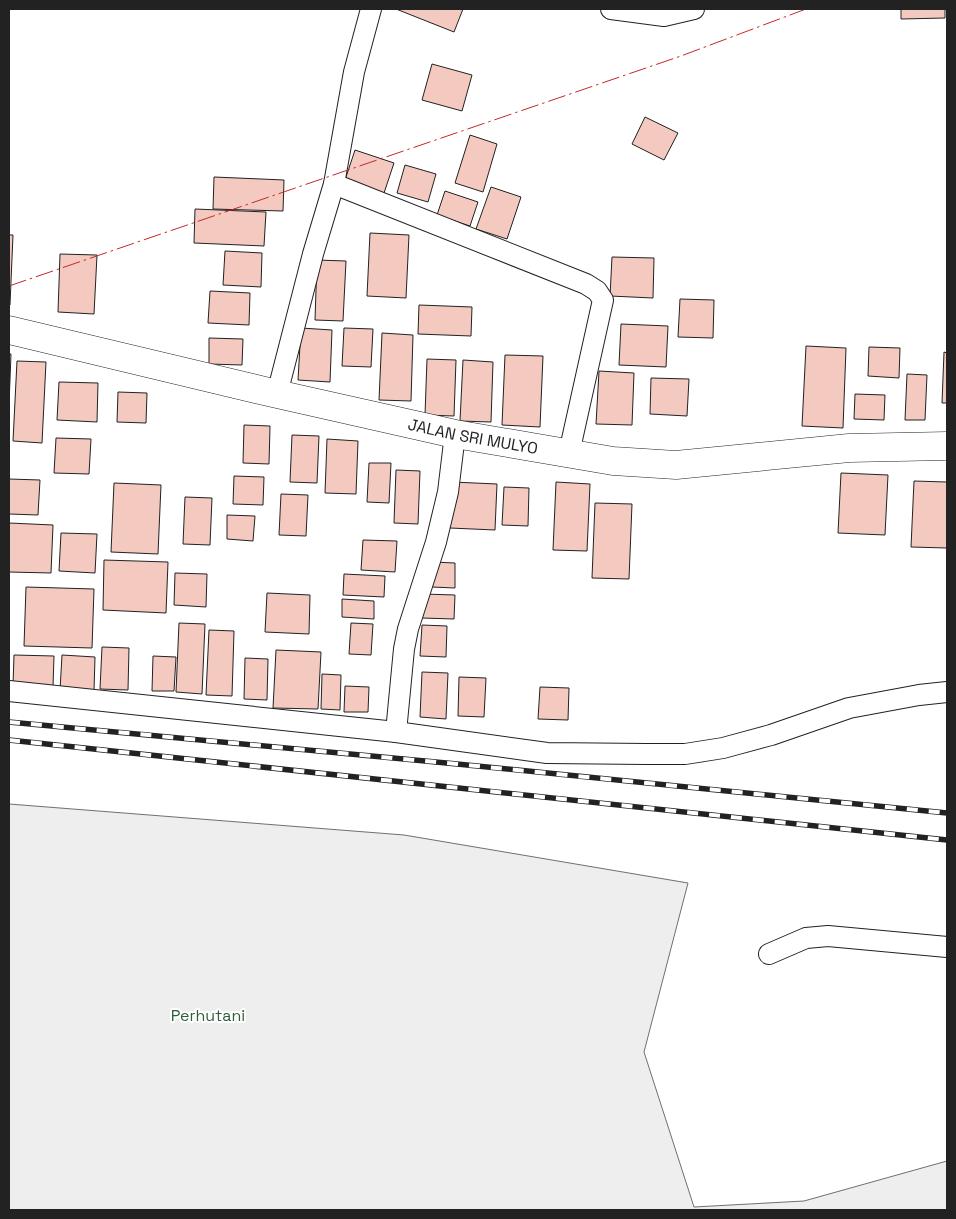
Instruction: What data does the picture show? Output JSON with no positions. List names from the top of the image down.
{
  "streets": {
    "main road": ["JALAN SRI MULYO"]
  },
  "parks": ["Perhutani"]
}
